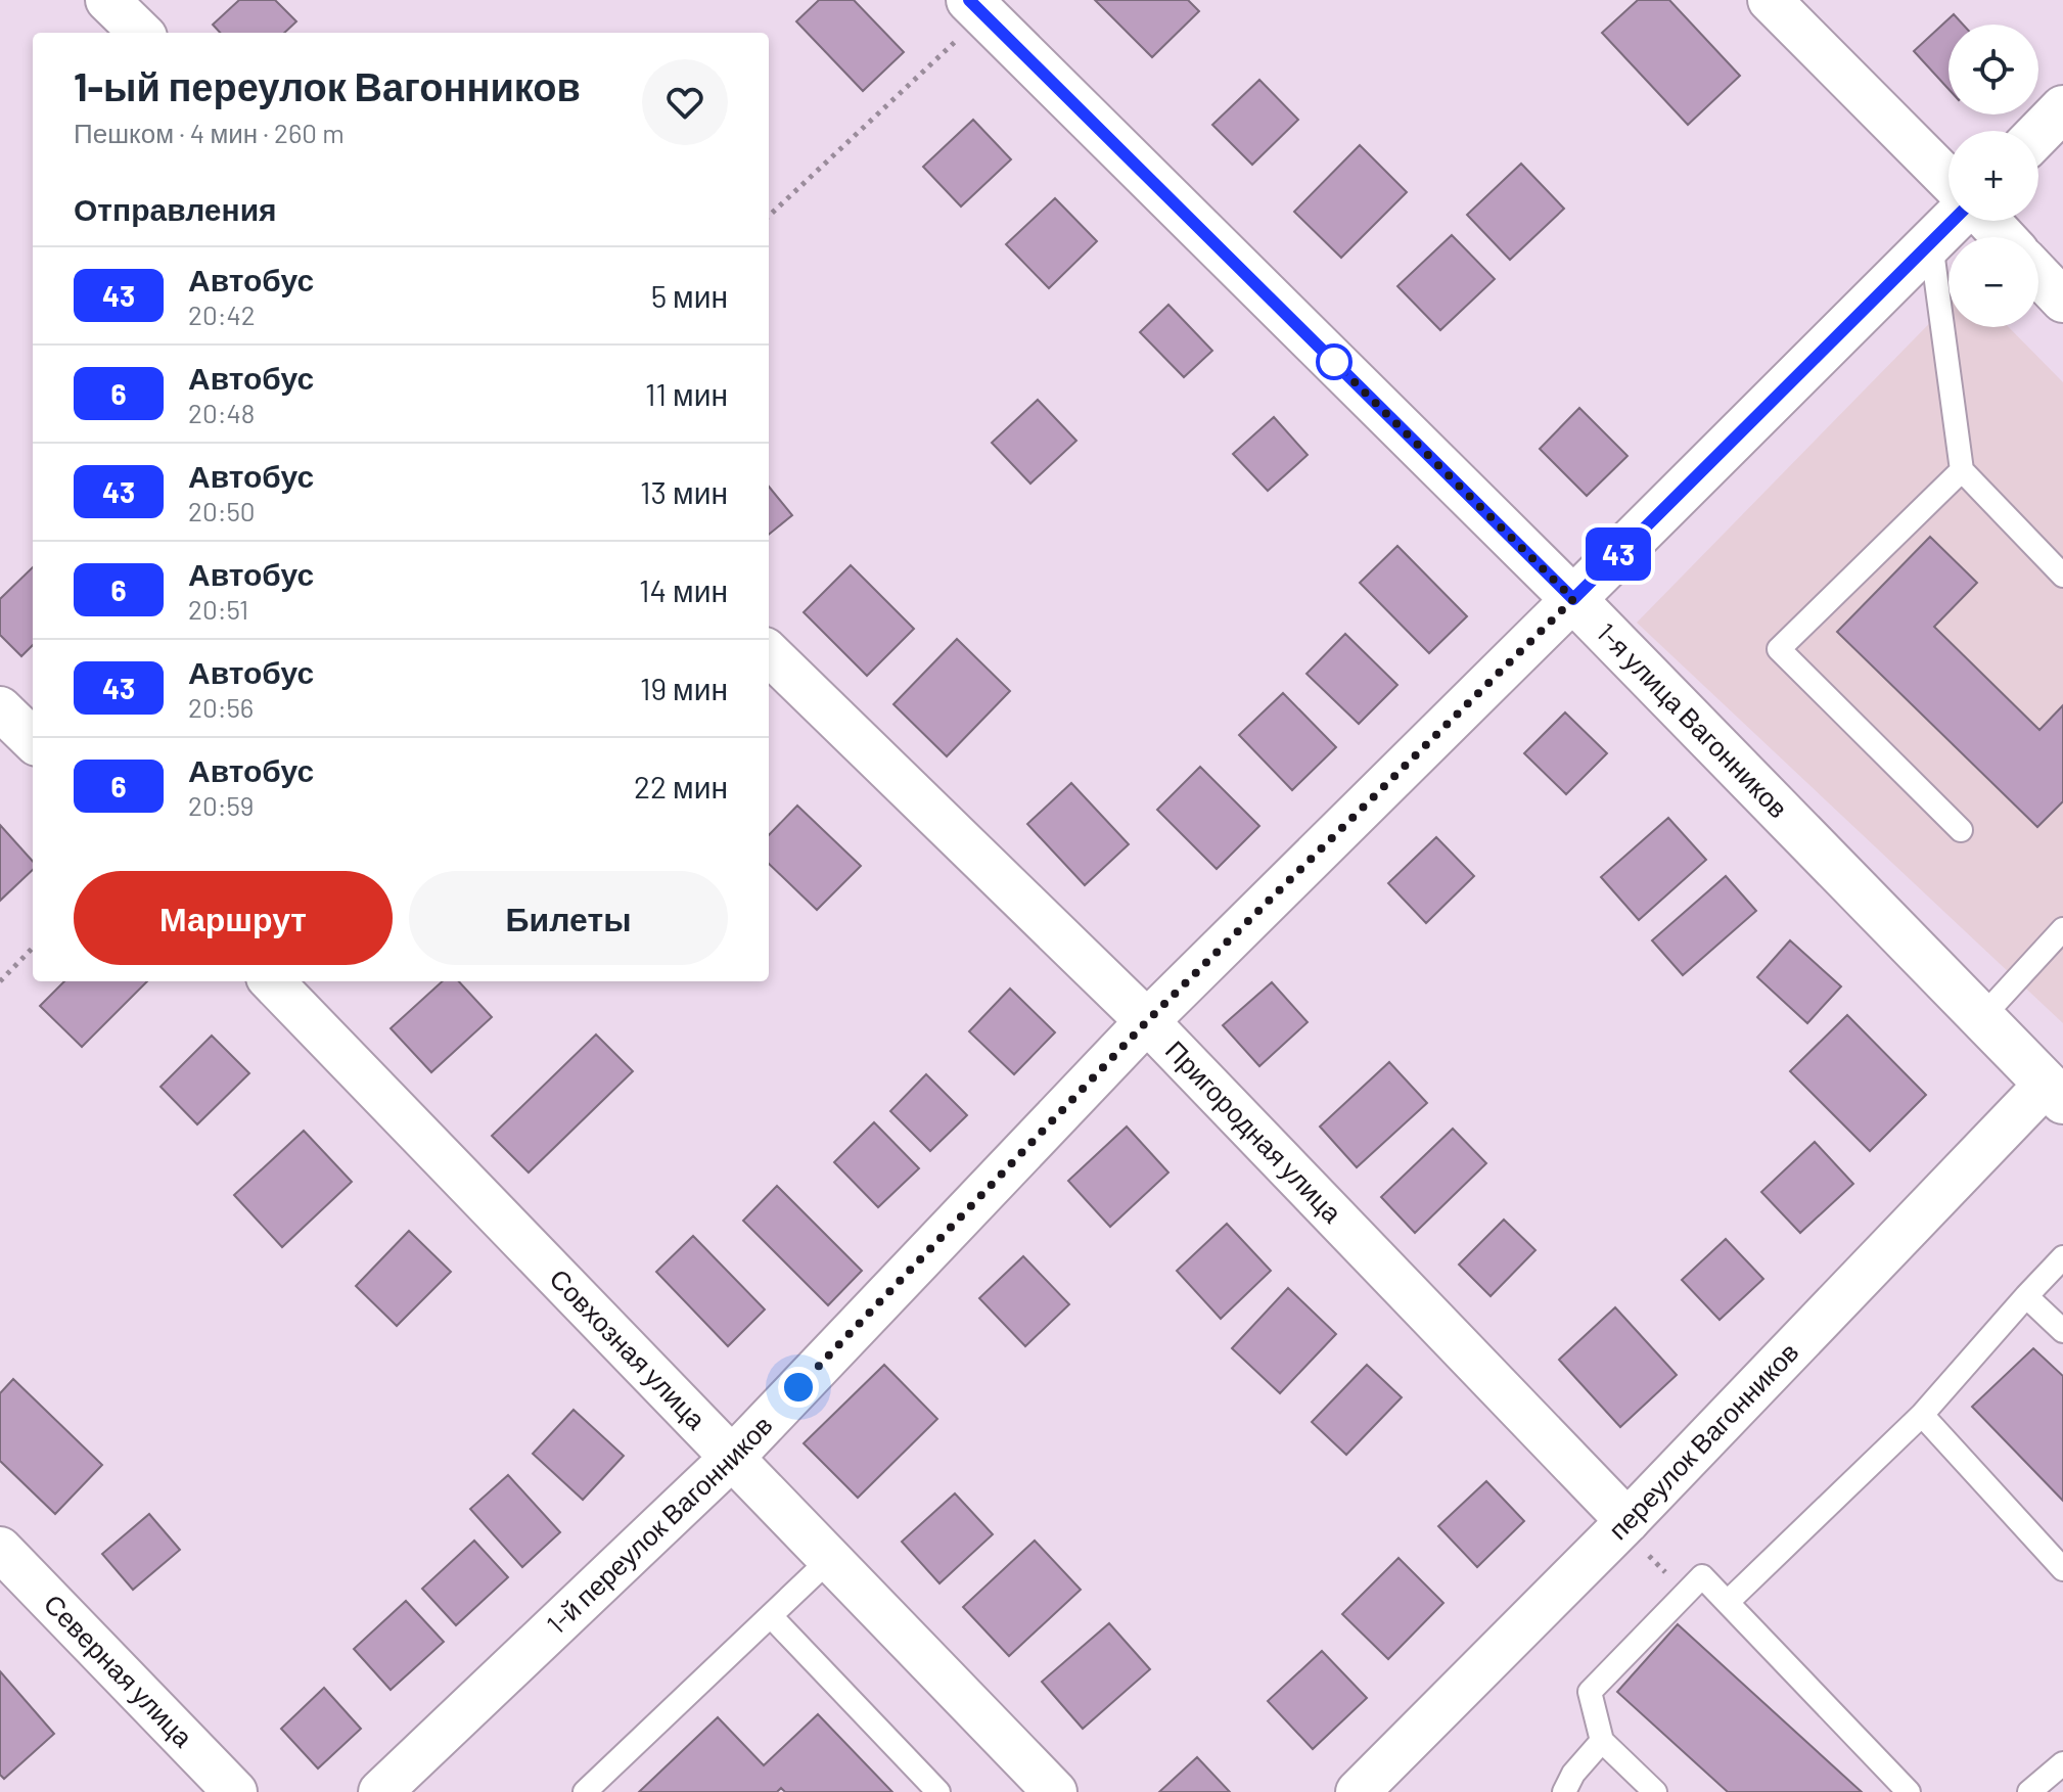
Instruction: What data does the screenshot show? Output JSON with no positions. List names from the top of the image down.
{
  "streets": {
    "main road": ["1-я улица Вагонников", "1-й переулок Вагонников"],
    "street": [
      "Пригородная улица",
      "Совхозная улица",
      "переулок Вагонников",
      "Северная улица"
    ]
  },
  "crossings": [
    ["1-я улица Вагонников", "переулок Вагонников"],
    ["1-я улица Вагонников", "1-й переулок Вагонников"],
    ["Пригородная улица", "переулок Вагонников"],
    ["Пригородная улица", "1-й переулок Вагонников"],
    ["Совхозная улица", "1-й переулок Вагонников"]
  ],
  "lines": ["bus line 43"],
  "page": {
    "on_map": "43",
    "map_buttons": ["+", "−"],
    "heading": [
      ["1-ый переулок Вагонников", "Пешком · 4 мин · 260 m"],
      "Отправления"
    ],
    "list": [
      {
        "mark": "43",
        "name": "Автобус",
        "note": "20:42",
        "value": "5 мин"
      },
      {
        "mark": "6",
        "name": "Автобус",
        "note": "20:48",
        "value": "11 мин"
      },
      {
        "mark": "43",
        "name": "Автобус",
        "note": "20:50",
        "value": "13 мин"
      },
      {
        "mark": "6",
        "name": "Автобус",
        "note": "20:51",
        "value": "14 мин"
      },
      {
        "mark": "43",
        "name": "Автобус",
        "note": "20:56",
        "value": "19 мин"
      },
      {
        "mark": "6",
        "name": "Автобус",
        "note": "20:59",
        "value": "22 мин"
      }
    ],
    "buttons": ["Маршрут", "Билеты"]
  }
}
